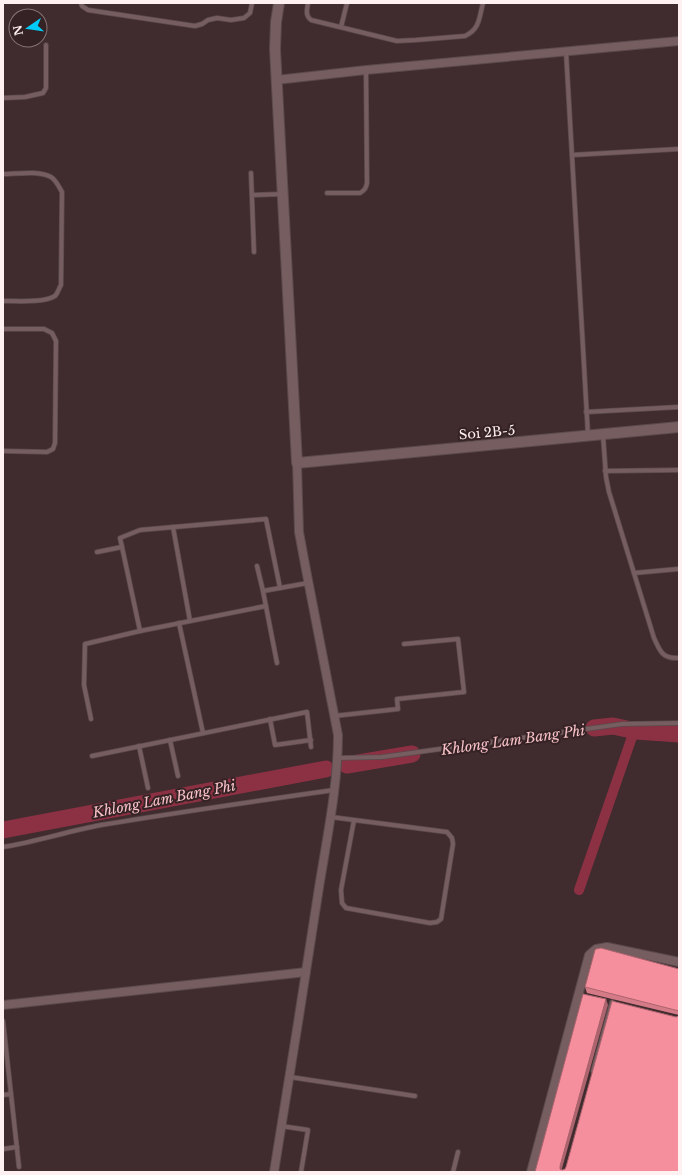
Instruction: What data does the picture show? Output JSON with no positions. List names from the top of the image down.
{
  "streets": {
    "street": ["Soi 2B-5"]
  },
  "water": ["Khlong Lam Bang Phi"],
  "north": "left"
}
